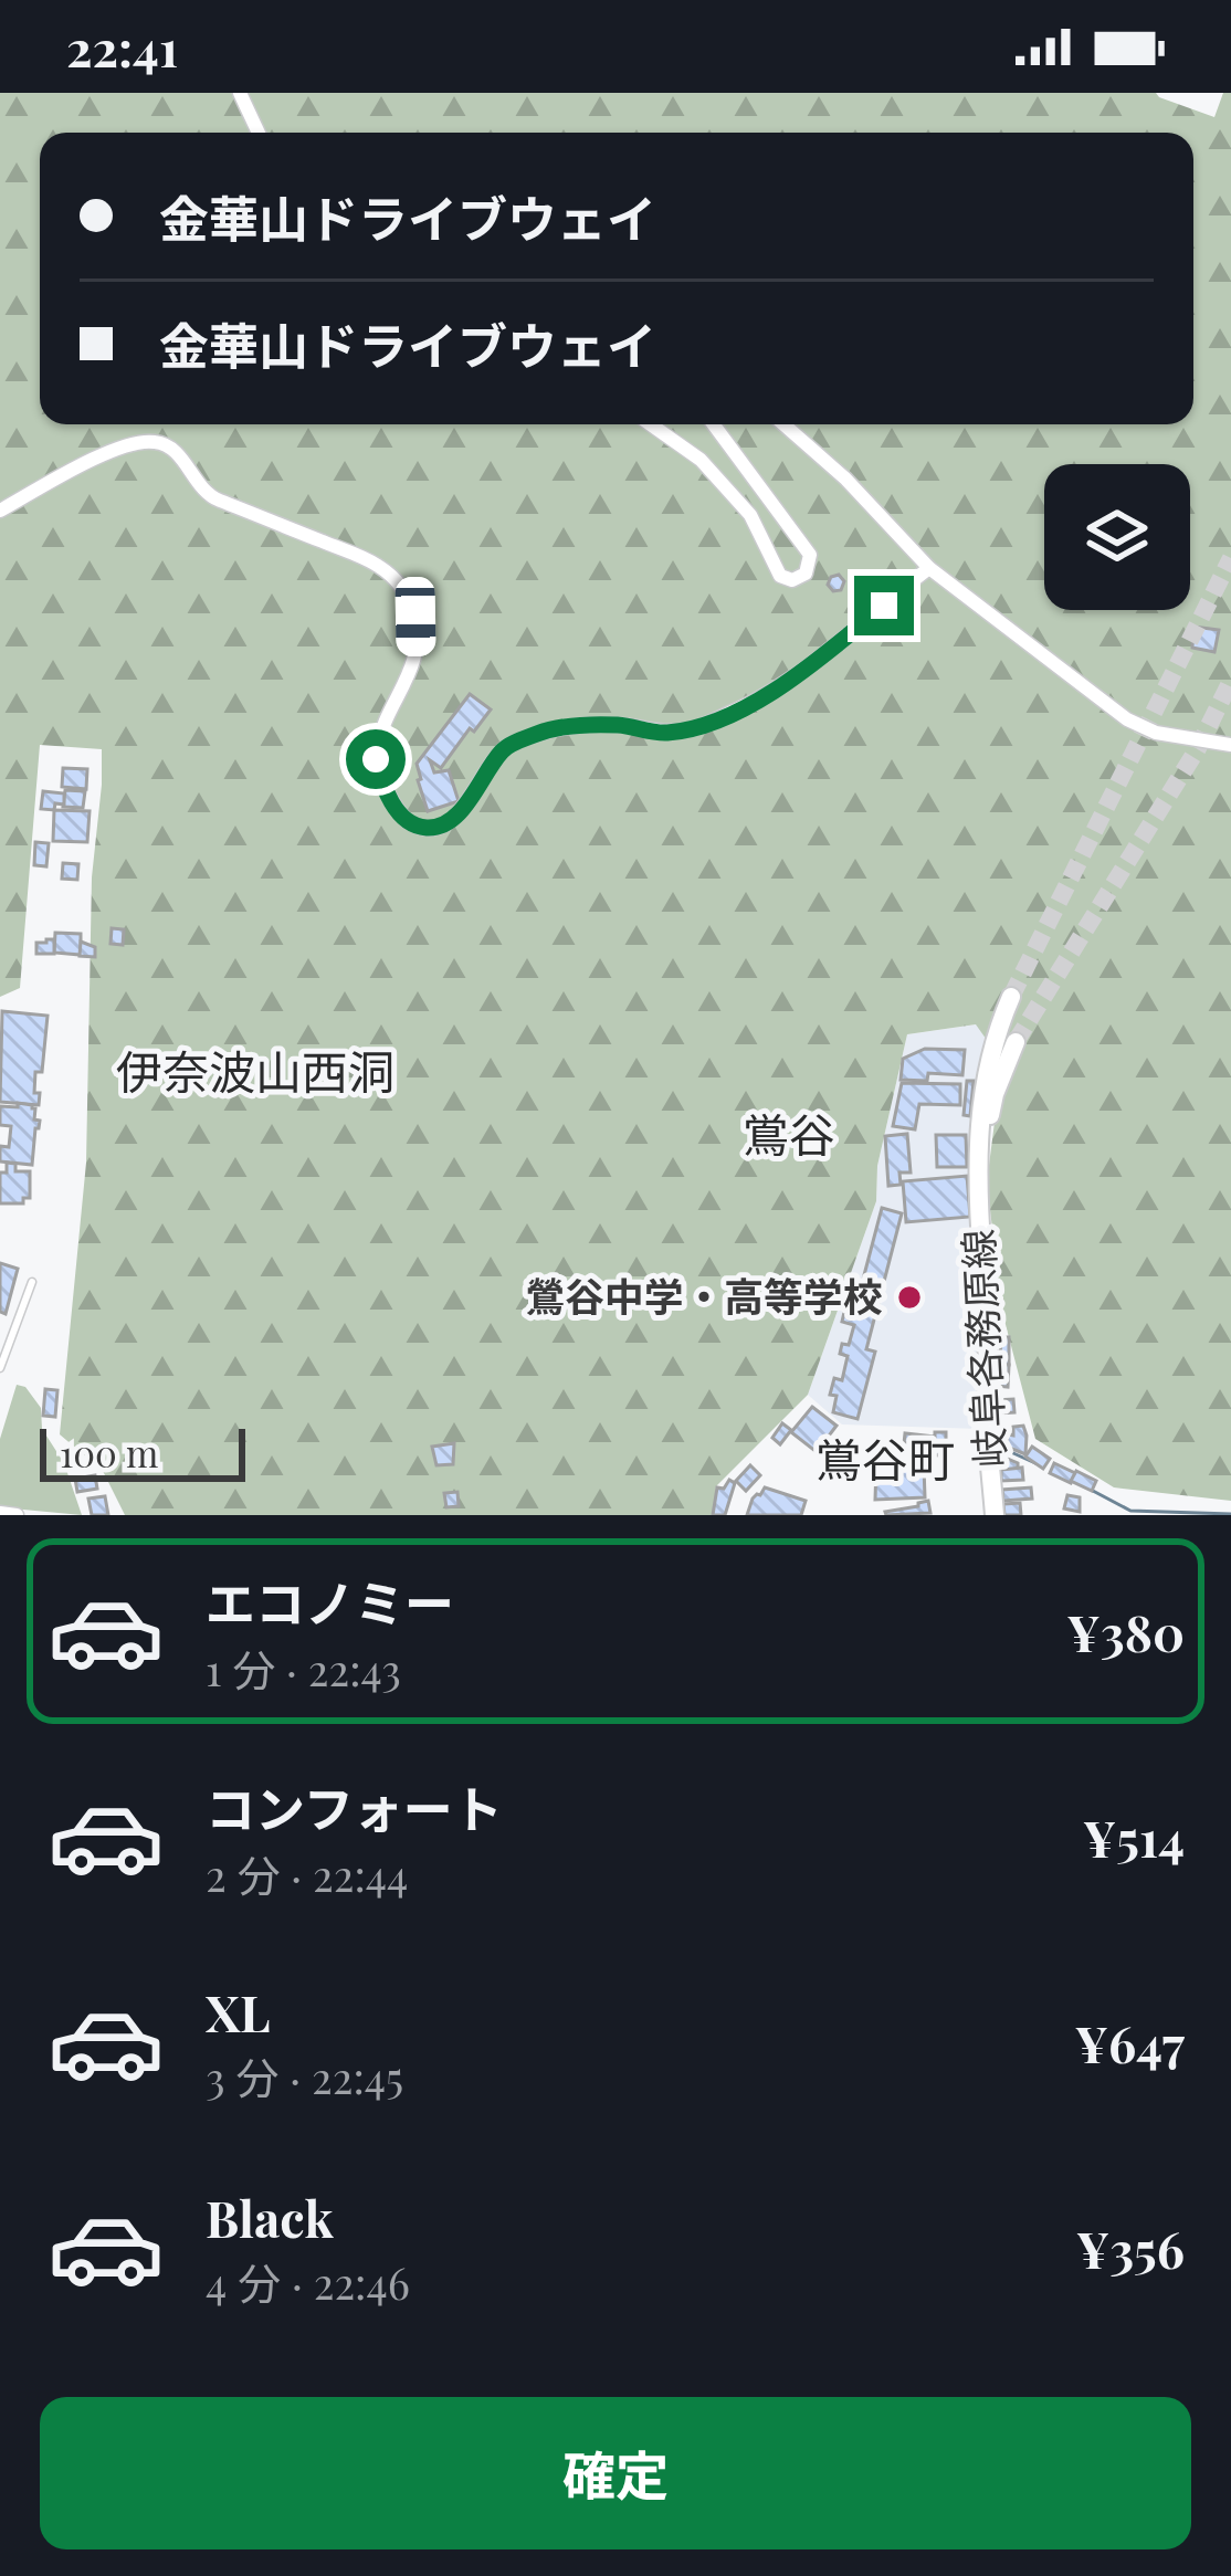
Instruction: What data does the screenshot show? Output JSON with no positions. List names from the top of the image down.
{
  "streets": {
    "main road": ["岐阜各務原線"]
  },
  "districts": ["伊奈波山西洞", "鴬谷", "鴬谷町"],
  "places": ["鶯谷中学・高等学校"],
  "scale_bar": "100 m",
  "page": {
    "status": "22:41",
    "banner": ["金華山ドライブウェイ", "金華山ドライブウェイ"],
    "scale": "100 m",
    "list": [
      {
        "name": "エコノミー",
        "note": "1 分 · 22:43",
        "value": "¥380"
      },
      {
        "name": "コンフォート",
        "note": "2 分 · 22:44",
        "value": "¥514"
      },
      {
        "name": "XL",
        "note": "3 分 · 22:45",
        "value": "¥647"
      },
      {
        "name": "Black",
        "note": "4 分 · 22:46",
        "value": "¥356"
      }
    ],
    "buttons": "確定"
  }
}
